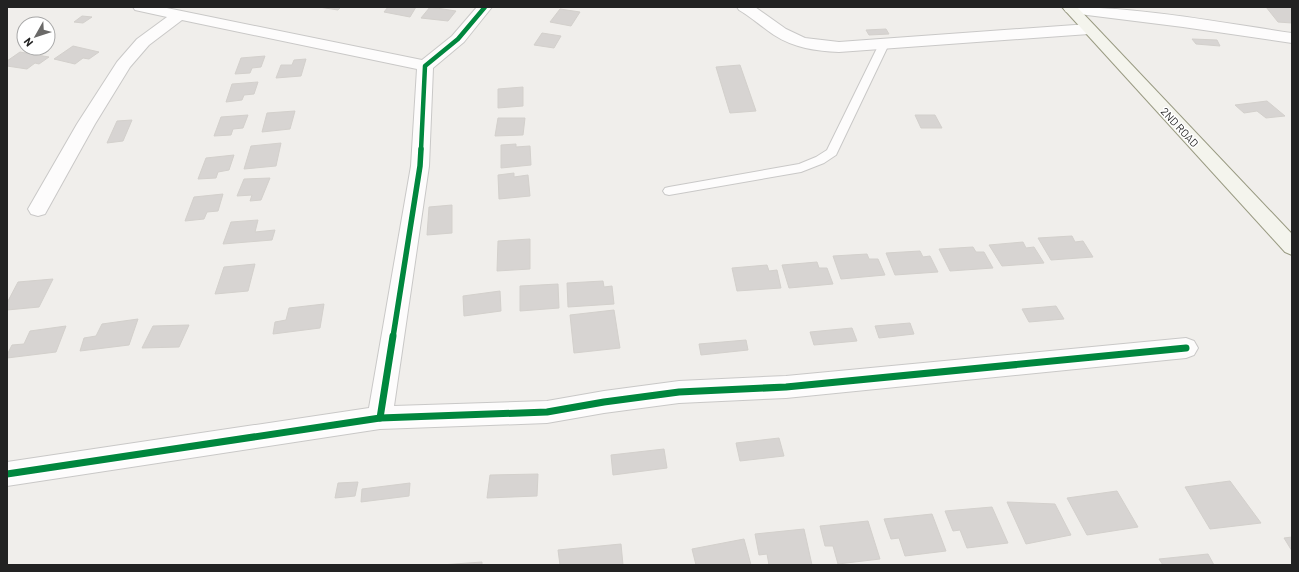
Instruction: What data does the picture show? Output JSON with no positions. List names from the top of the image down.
{
  "streets": {
    "street": ["2ND ROAD"]
  },
  "north": "bottom left"
}
